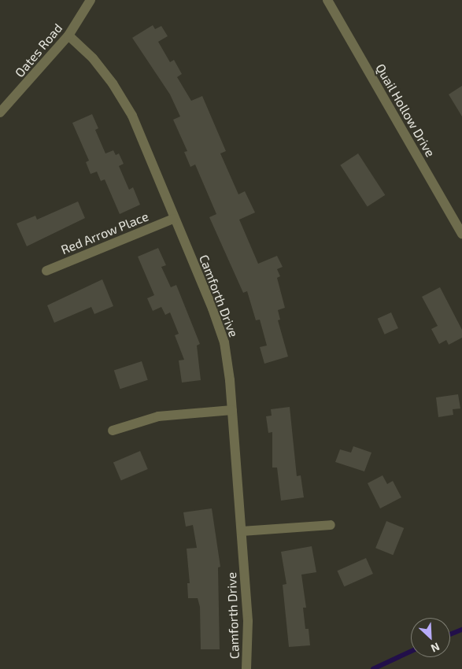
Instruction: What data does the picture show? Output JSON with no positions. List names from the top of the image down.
{
  "streets": {
    "street": [
      "Oates Road",
      "Quail Hollow Drive",
      "Red Arrow Place",
      "Camforth Drive"
    ]
  },
  "crossings": [
    ["Oates Road", "Camforth Drive"],
    ["Red Arrow Place", "Camforth Drive"]
  ],
  "north": "bottom right"
}
